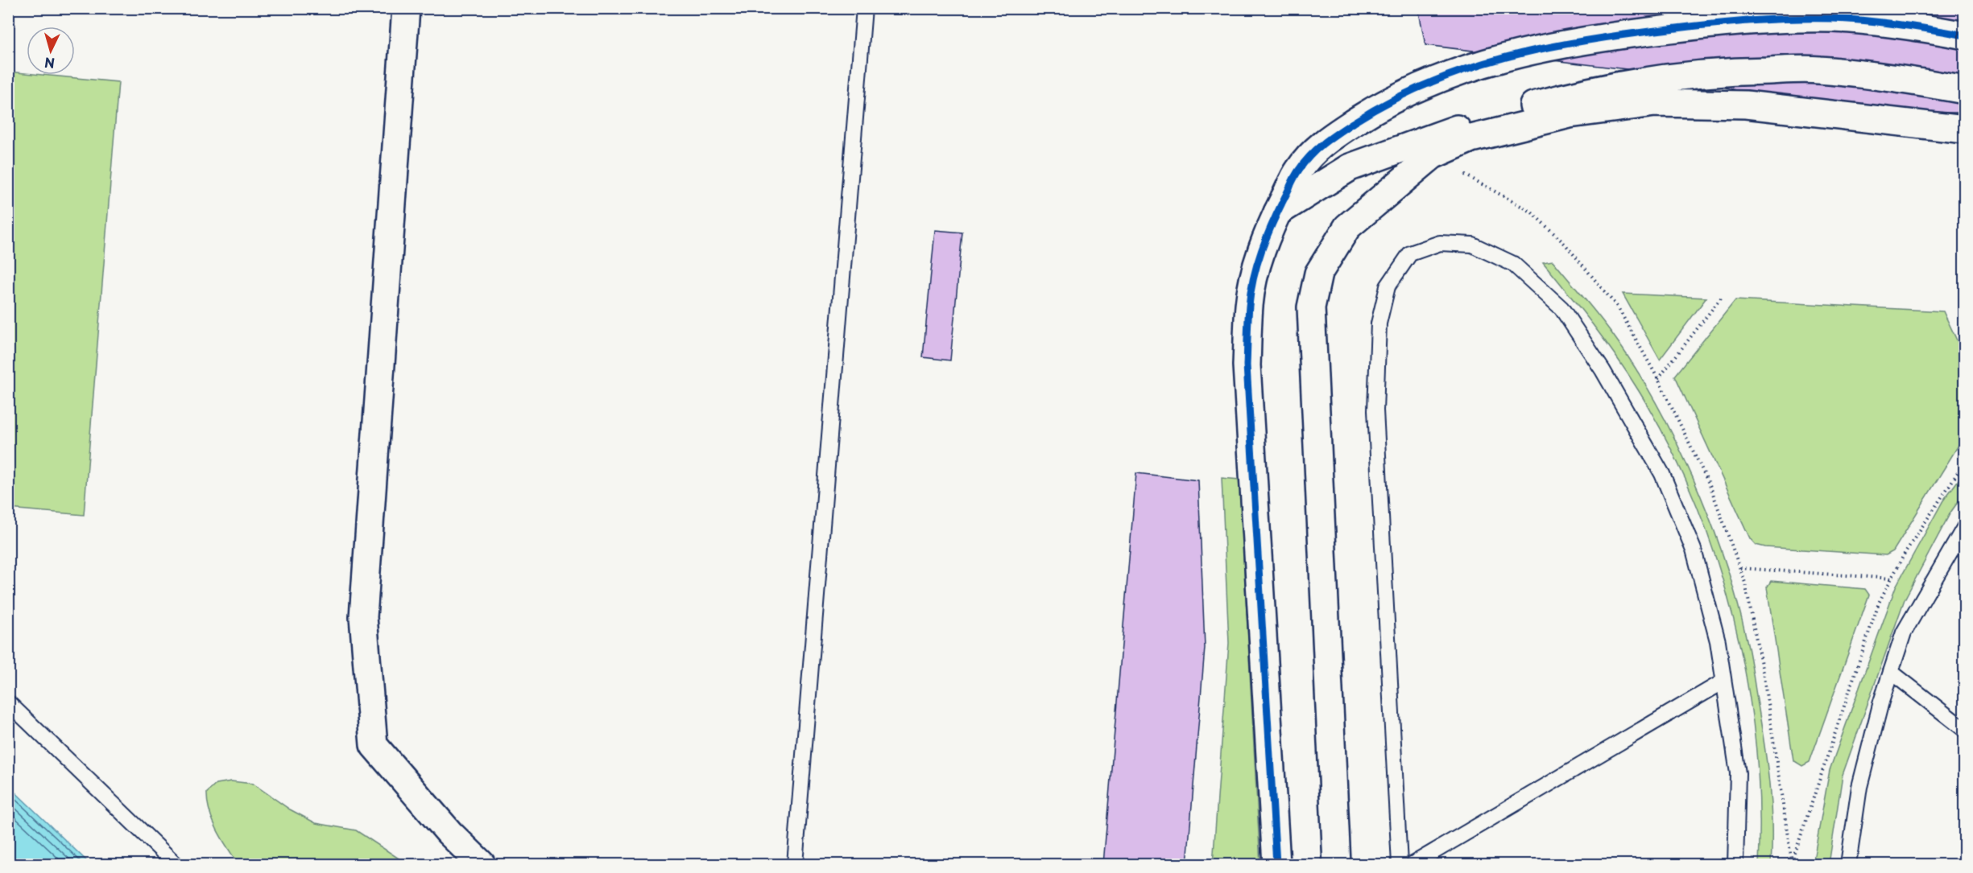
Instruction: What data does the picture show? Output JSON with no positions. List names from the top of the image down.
{
  "north": "bottom"
}
